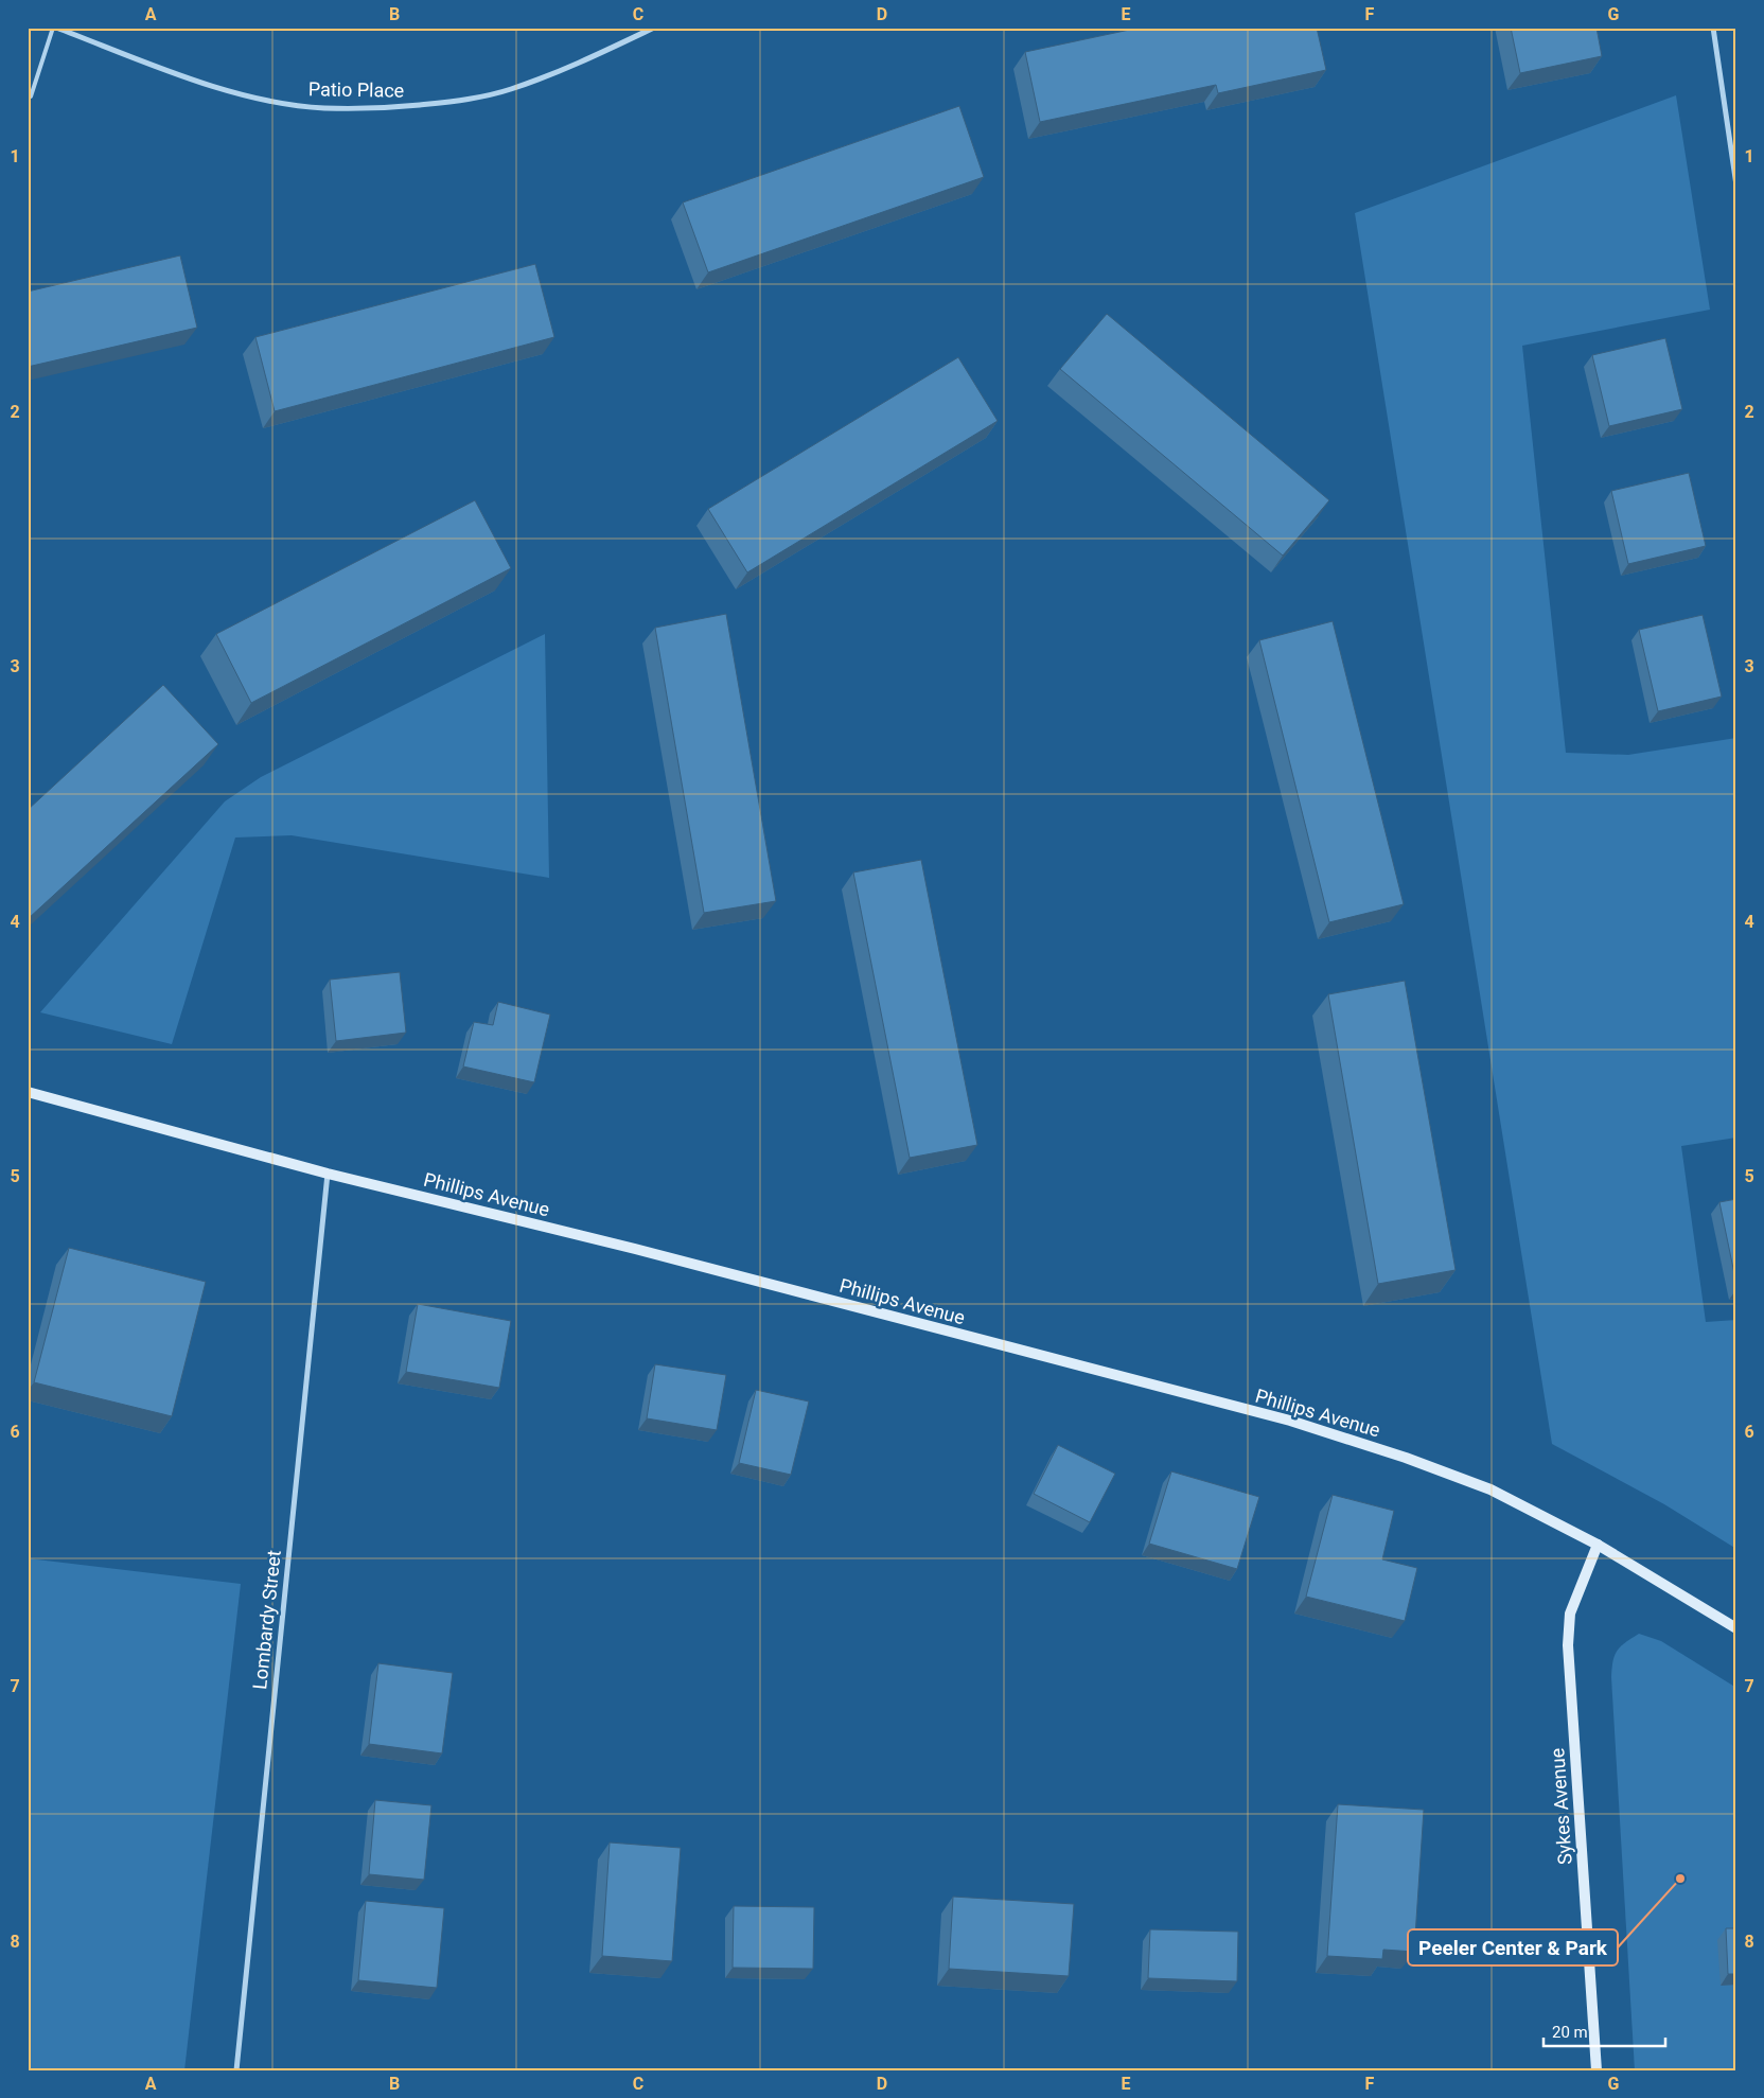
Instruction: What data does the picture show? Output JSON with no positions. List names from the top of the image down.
{
  "streets": {
    "street": [
      "Patio Place",
      "Phillips Avenue",
      "Lombardy Street",
      "Sykes Avenue"
    ]
  },
  "crossings": [
    ["Phillips Avenue", "Lombardy Street"],
    ["Phillips Avenue", "Sykes Avenue"]
  ],
  "places": ["Peeler Center & Park"],
  "scale_bar": "20 m",
  "grid": {
    "columns": [
      "A",
      "B",
      "C",
      "D",
      "E",
      "F",
      "G"
    ],
    "rows": [
      "1",
      "2",
      "3",
      "4",
      "5",
      "6",
      "7",
      "8"
    ]
  }
}
